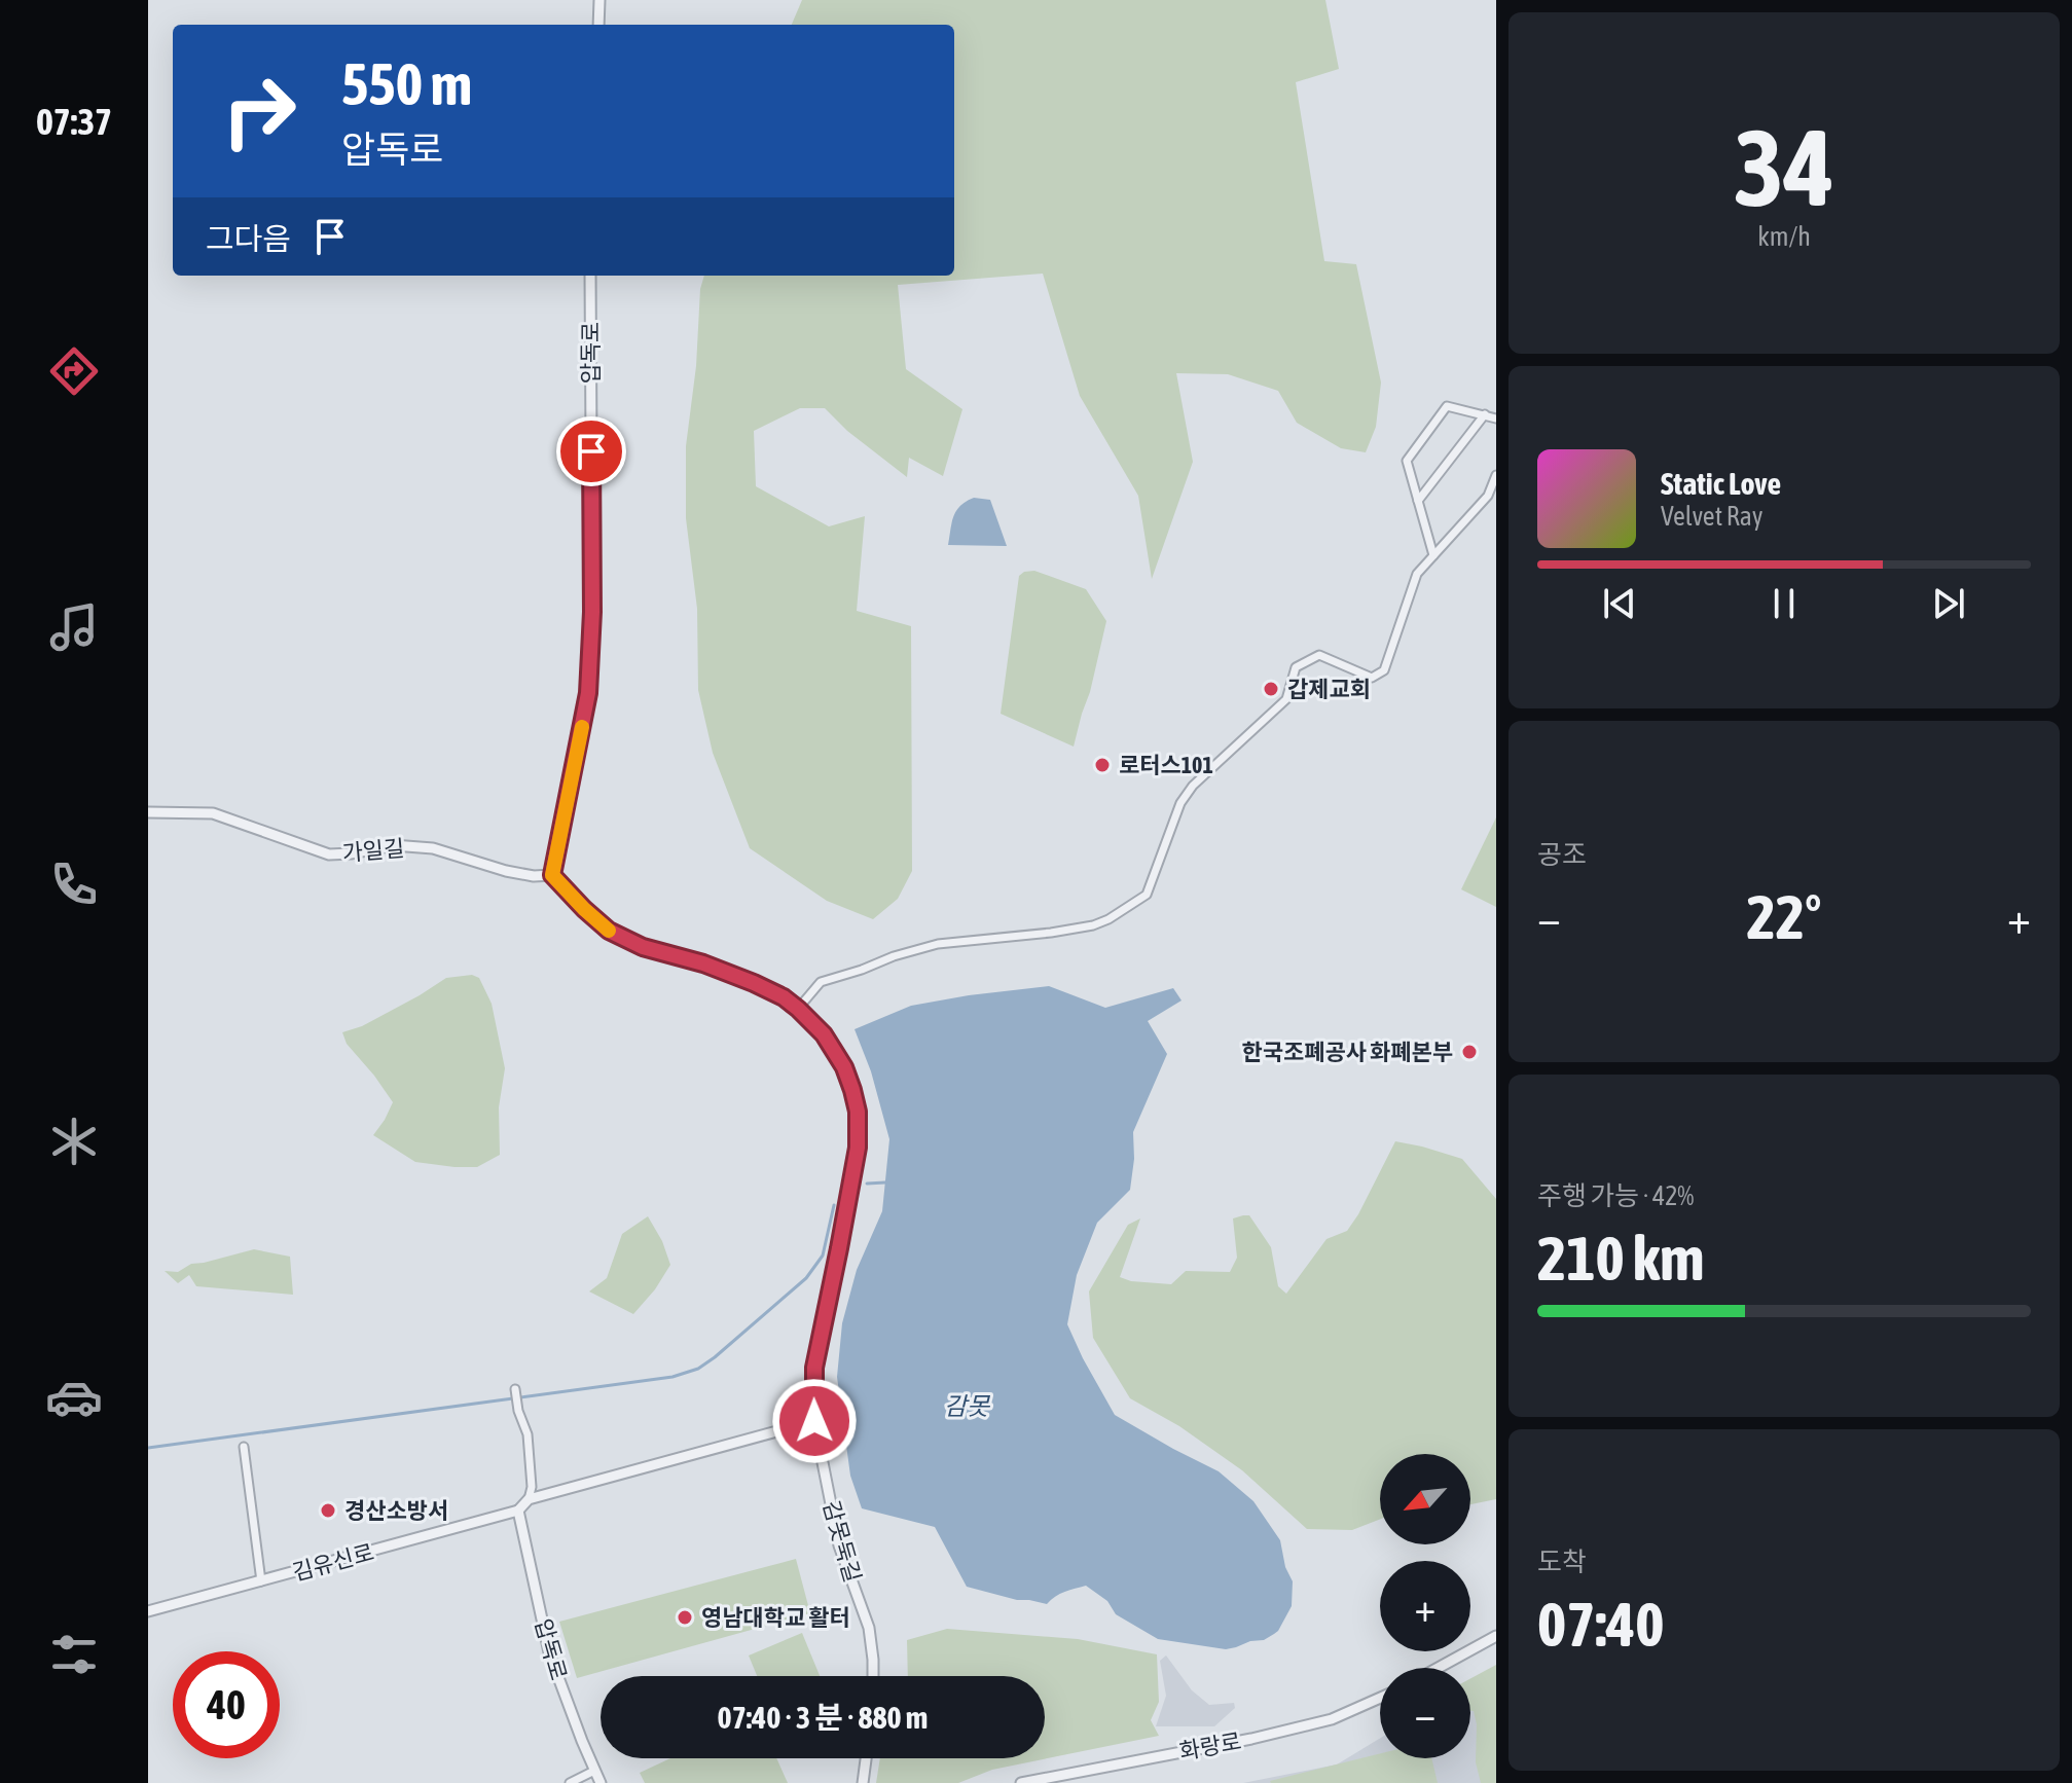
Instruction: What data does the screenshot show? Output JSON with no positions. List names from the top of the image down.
{
  "streets": {
    "street": [
      "압독로",
      "가일길",
      "감못둑길",
      "김유신로",
      "화랑로"
    ]
  },
  "crossings": [
    ["압독로", "가일길"],
    ["압독로", "감못둑길"],
    ["압독로", "김유신로"],
    ["가일길", "감못둑길"]
  ],
  "water": ["감못"],
  "places": [
    "갑제교회",
    "로터스101",
    "한국조폐공사 화폐본부",
    "경산소방서",
    "영남대학교 활터"
  ],
  "north": "bottom left",
  "page": {
    "tabs": "07:37",
    "tile": [
      ["34", "km/h"],
      "공조",
      ["주행 가능 · 42%", "210 km"],
      ["도착", "07:40"]
    ],
    "turn": ["550 m", "압독로"],
    "then": "그다음",
    "song": ["Static Love", "Velvet Ray"],
    "heat": ["−", "22°", "+"],
    "map_buttons": ["+", "−"],
    "limit": "40",
    "trip": "07:40 · 3 분 · 880 m"
  }
}
